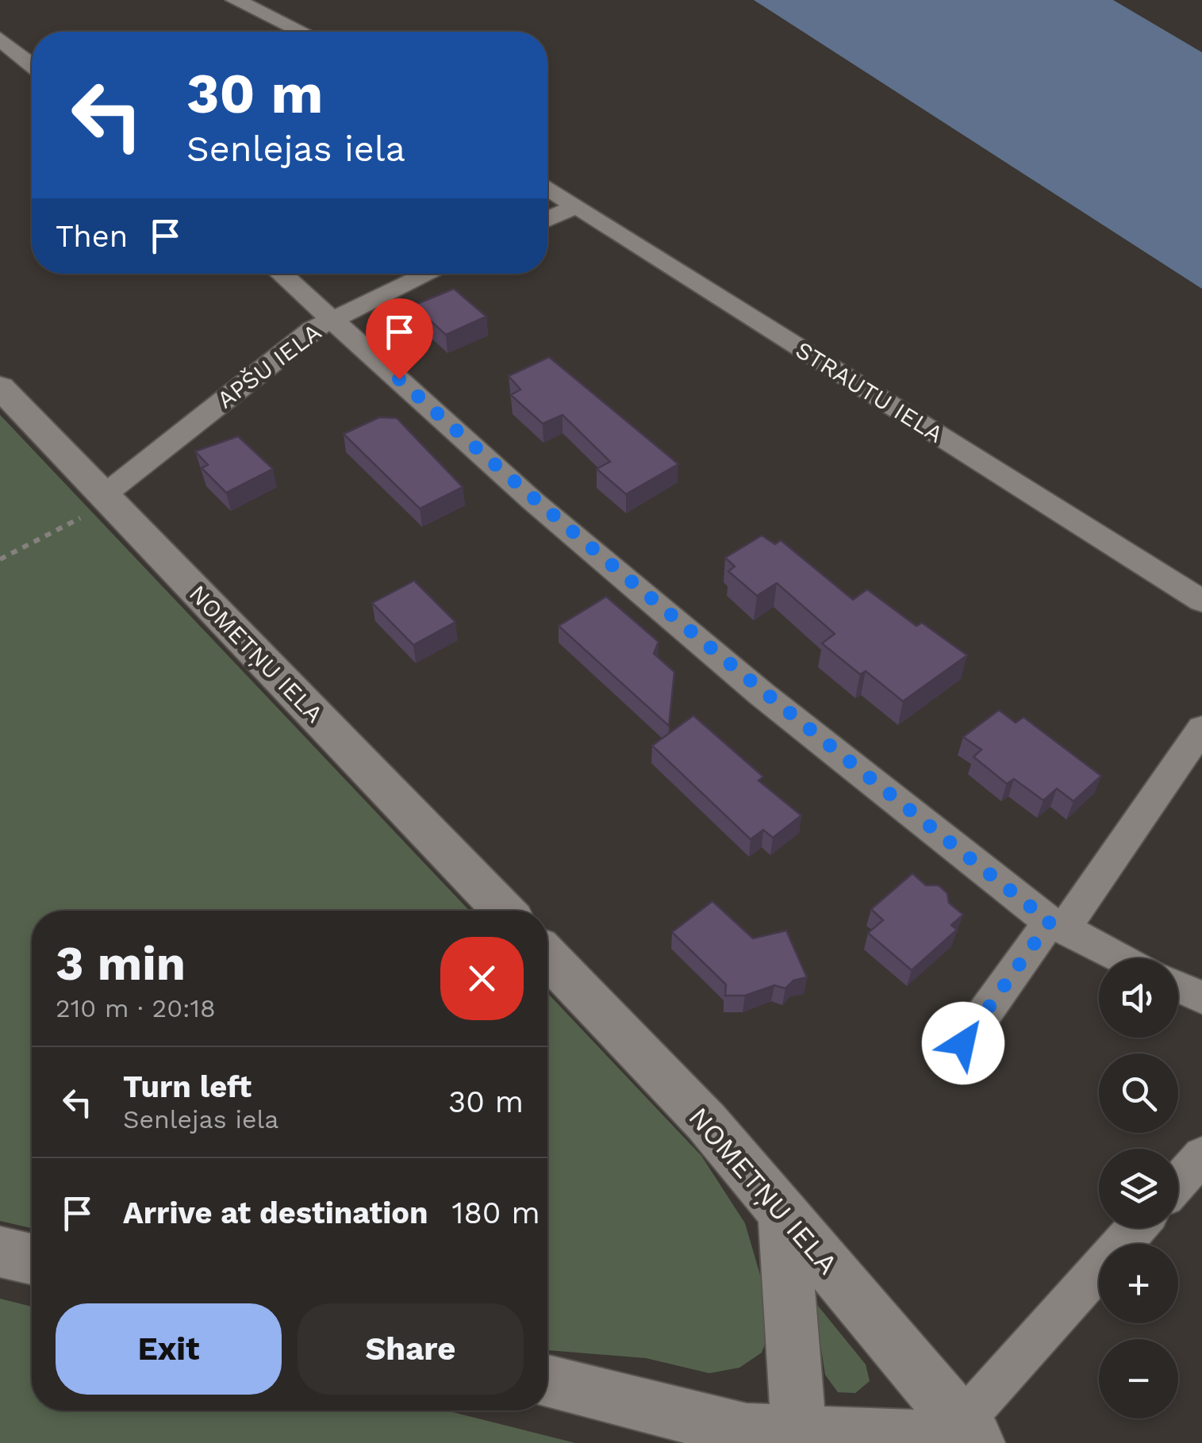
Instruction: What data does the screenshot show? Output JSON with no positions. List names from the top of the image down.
{
  "streets": {
    "street": ["APŠU IELA", "STRAUTU IELA", "NOMETŅU IELA"]
  },
  "crossings": [
    ["APŠU IELA", "NOMETŅU IELA"]
  ],
  "page": {
    "turn": ["30 m", "Senlejas iela"],
    "then": "Then",
    "heading": ["3 min", "210 m · 20:18"],
    "map_buttons": ["+", "−"],
    "list": [
      {
        "name": "Turn left",
        "note": "Senlejas iela",
        "value": "30 m"
      },
      {
        "name": "Arrive at destination",
        "value": "180 m"
      }
    ],
    "buttons": ["Exit", "Share"]
  }
}
